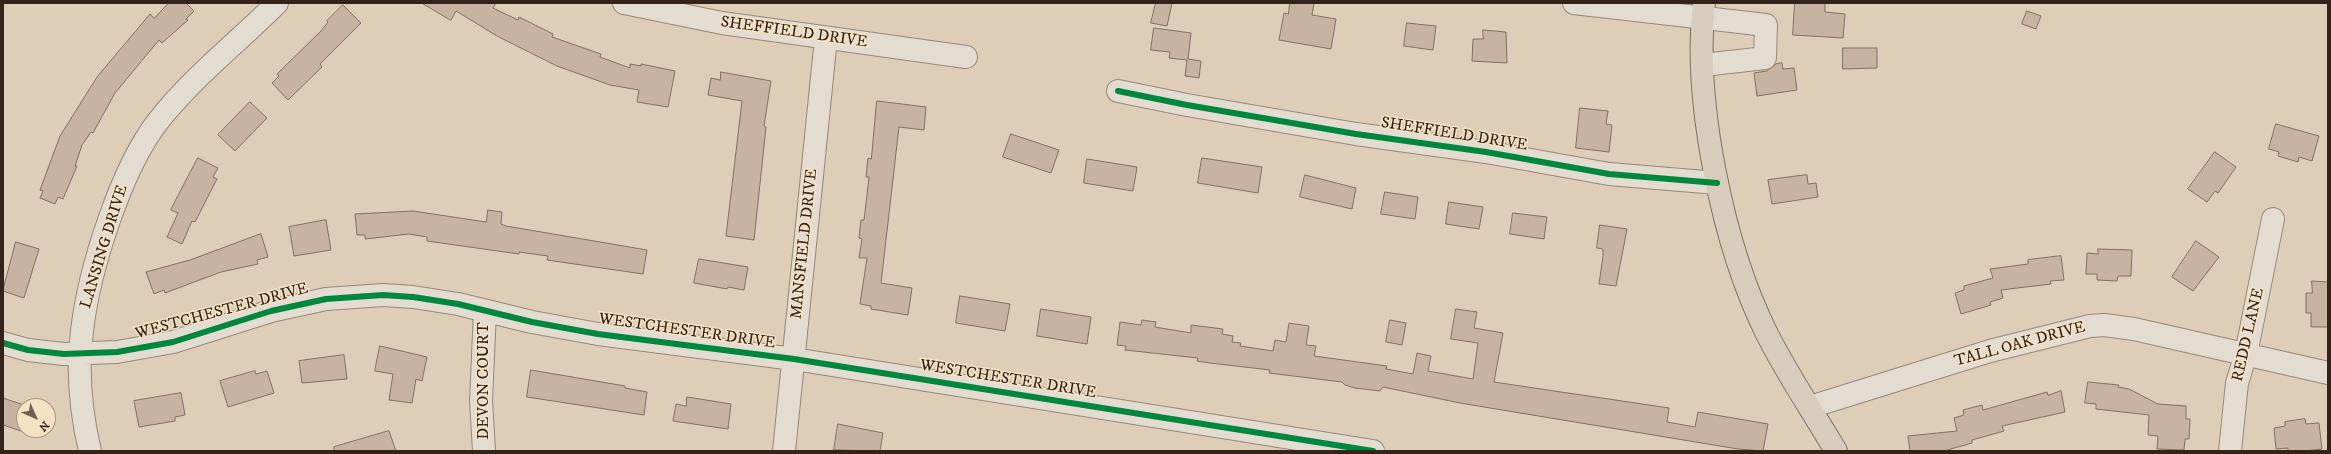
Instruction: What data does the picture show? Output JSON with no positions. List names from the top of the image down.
{
  "streets": {
    "street": [
      "SHEFFIELD DRIVE",
      "MANSFIELD DRIVE",
      "LANSING DRIVE",
      "WESTCHESTER DRIVE",
      "REDD LANE",
      "TALL OAK DRIVE",
      "DEVON COURT"
    ]
  },
  "crossings": [
    ["SHEFFIELD DRIVE", "MANSFIELD DRIVE"],
    ["MANSFIELD DRIVE", "WESTCHESTER DRIVE"],
    ["LANSING DRIVE", "WESTCHESTER DRIVE"],
    ["WESTCHESTER DRIVE", "DEVON COURT"],
    ["REDD LANE", "TALL OAK DRIVE"]
  ],
  "north": "bottom right"
}
